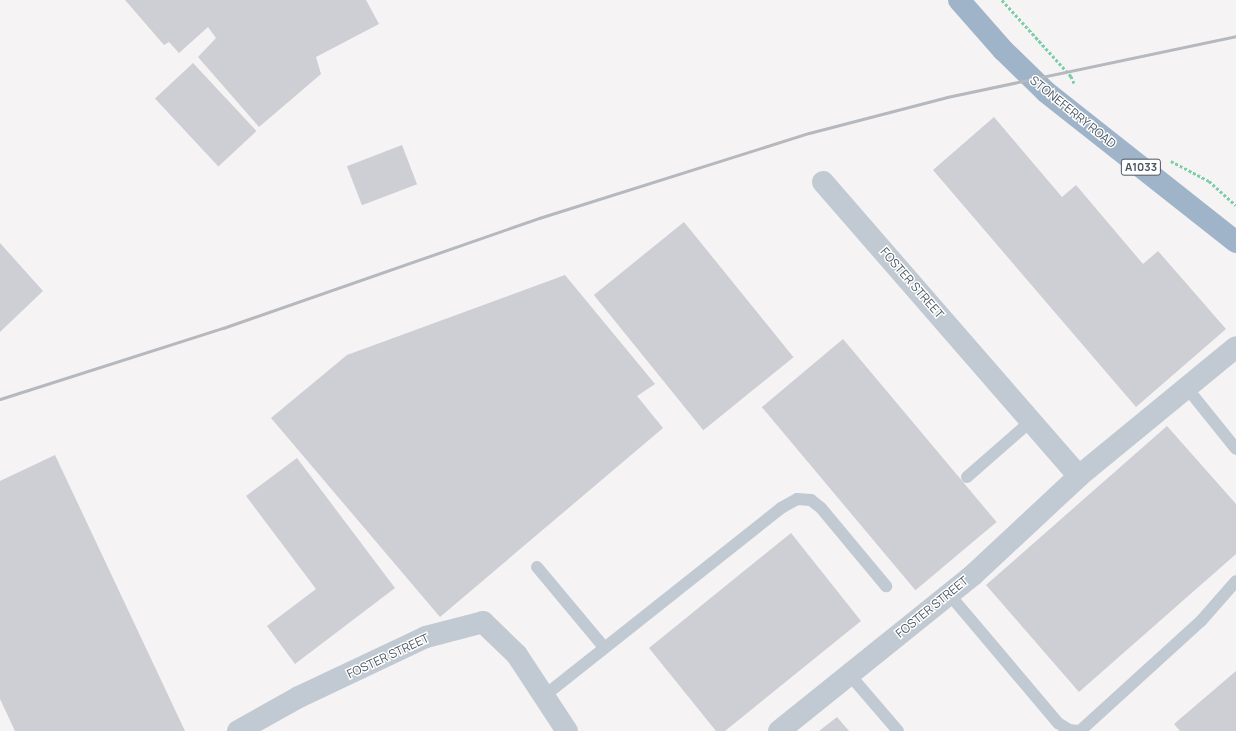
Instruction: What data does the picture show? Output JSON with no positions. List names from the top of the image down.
{
  "streets": {
    "highway": ["STONEFERRY ROAD", "A1033"],
    "street": ["FOSTER STREET"]
  }
}
